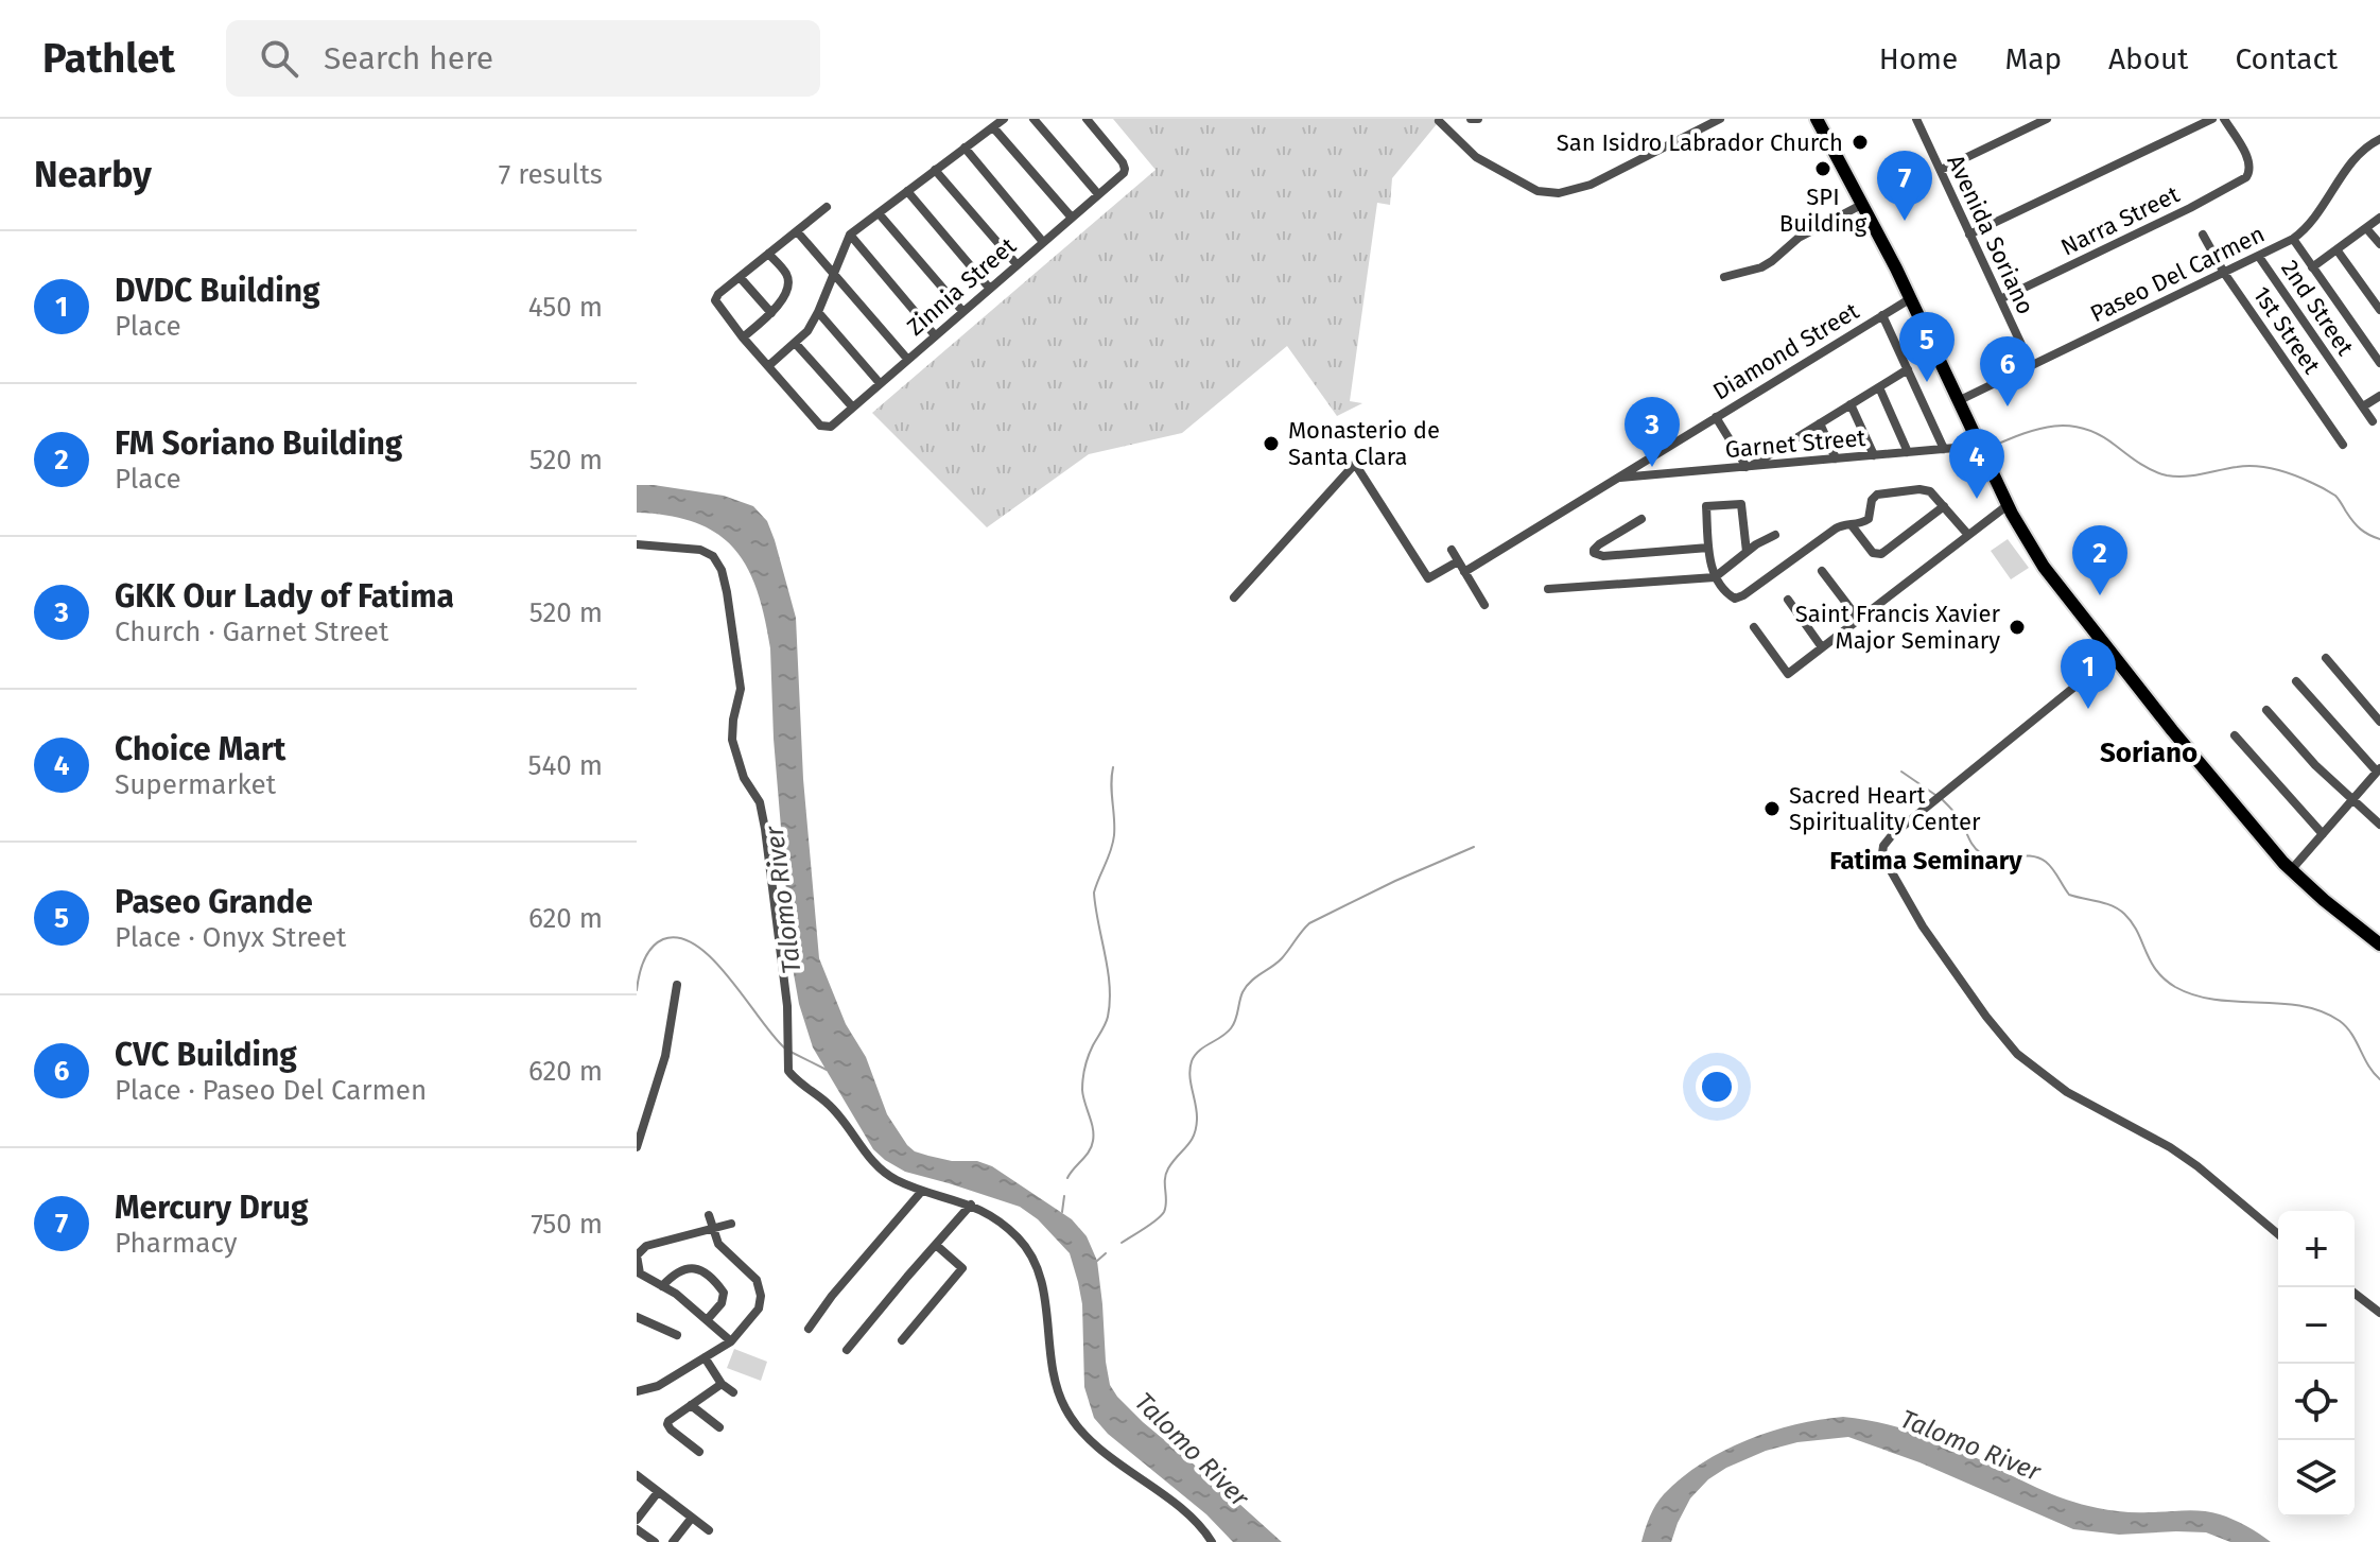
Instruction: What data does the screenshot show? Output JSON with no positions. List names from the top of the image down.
{
  "streets": {
    "street": [
      "Narra Street",
      "Avenida Soriano",
      "Paseo Del Carmen",
      "Zinnia Street",
      "2nd Street",
      "1st Street",
      "Diamond Street",
      "Garnet Street"
    ]
  },
  "crossings": [
    ["Narra Street", "Avenida Soriano"],
    ["Avenida Soriano", "Paseo Del Carmen"],
    ["Paseo Del Carmen", "2nd Street"],
    ["Paseo Del Carmen", "1st Street"],
    ["Diamond Street", "Garnet Street"]
  ],
  "districts": ["Soriano", "Fatima Seminary"],
  "water": ["Talomo River"],
  "places": [
    "San Isidro Labrador Church",
    "SPI Building",
    "Monasterio de Santa Clara",
    "Saint Francis Xavier Major Seminary",
    "Sacred Heart Spirituality Center"
  ],
  "page": {
    "header": "Pathlet",
    "search": "Search here",
    "nav": [
      "Home",
      "Map",
      "About",
      "Contact"
    ],
    "heading": ["Nearby", "7 results"],
    "pins": [
      "7",
      "5",
      "6",
      "3",
      "4",
      "2",
      "1"
    ],
    "list": [
      {
        "mark": "1",
        "name": "DVDC Building",
        "note": "Place",
        "value": "450 m"
      },
      {
        "mark": "2",
        "name": "FM Soriano Building",
        "note": "Place",
        "value": "520 m"
      },
      {
        "mark": "3",
        "name": "GKK Our Lady of Fatima",
        "note": "Church · Garnet Street",
        "value": "520 m"
      },
      {
        "mark": "4",
        "name": "Choice Mart",
        "note": "Supermarket",
        "value": "540 m"
      },
      {
        "mark": "5",
        "name": "Paseo Grande",
        "note": "Place · Onyx Street",
        "value": "620 m"
      },
      {
        "mark": "6",
        "name": "CVC Building",
        "note": "Place · Paseo Del Carmen",
        "value": "620 m"
      },
      {
        "mark": "7",
        "name": "Mercury Drug",
        "note": "Pharmacy",
        "value": "750 m"
      }
    ],
    "map_buttons": ["+", "−"]
  }
}
